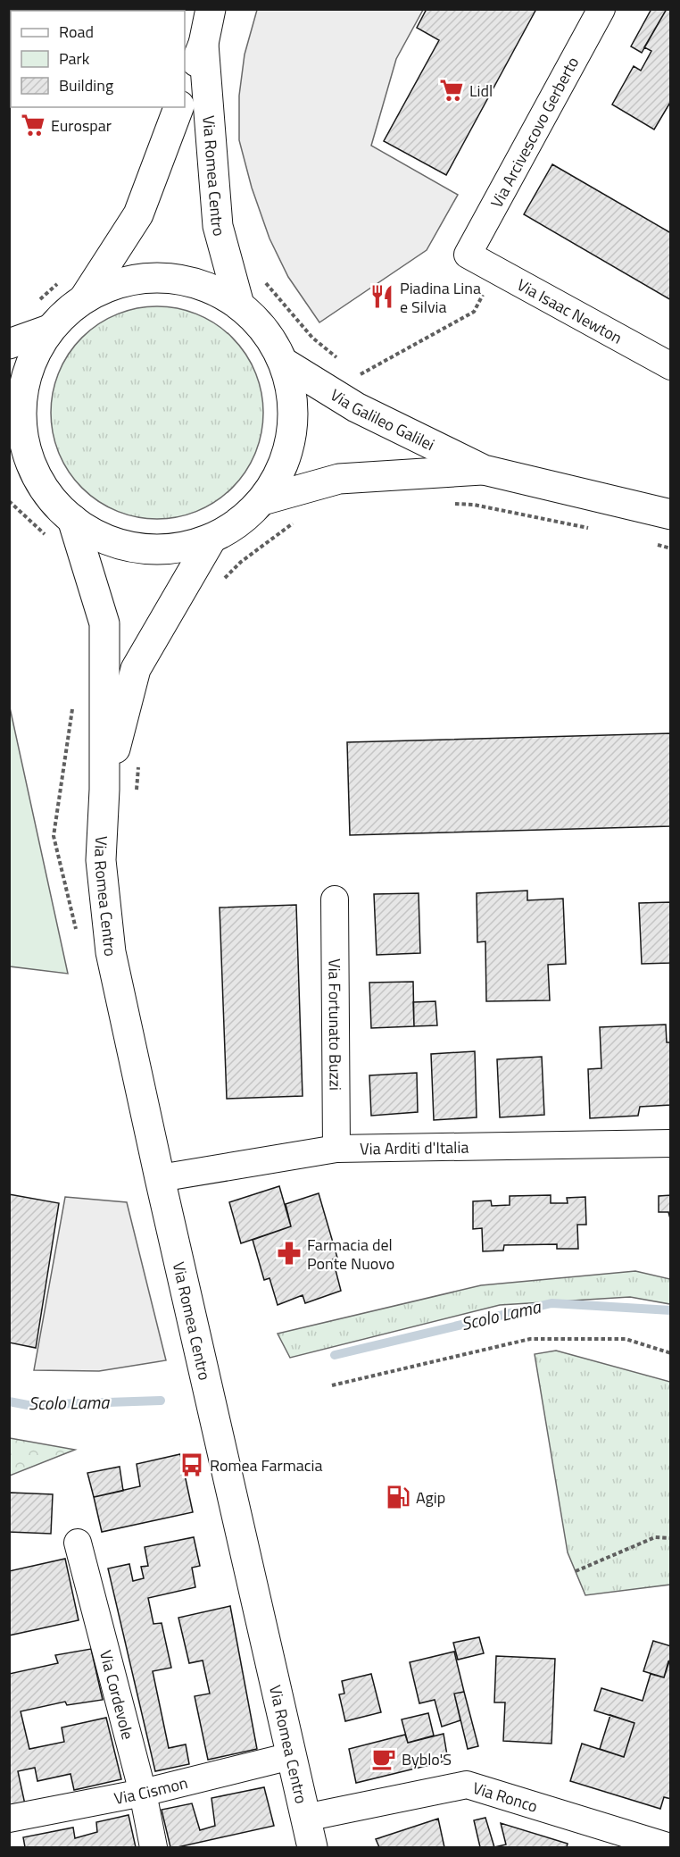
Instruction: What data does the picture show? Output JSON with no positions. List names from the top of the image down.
{
  "streets": {
    "main road": ["Via Romea Centro", "Via Galileo Galilei"],
    "street": [
      "Via Arcivescovo Gerberto",
      "Via Isaac Newton",
      "Via Fortunato Buzzi",
      "Via Arditi d'Italia",
      "Via Cordevole",
      "Via Cismon",
      "Via Ronco"
    ]
  },
  "crossings": [
    ["Via Arcivescovo Gerberto", "Via Isaac Newton"],
    ["Via Romea Centro", "Via Arditi d'Italia"],
    ["Via Romea Centro", "Via Cismon"],
    ["Via Romea Centro", "Via Ronco"],
    ["Via Fortunato Buzzi", "Via Arditi d'Italia"],
    ["Via Cordevole", "Via Cismon"]
  ],
  "water": ["Scolo Lama"],
  "places": {
    "supermarket": ["Lidl", "Eurospar"],
    "restaurant": ["Piadina Lina e Silvia"],
    "pharmacy": ["Farmacia del Ponte Nuovo"],
    "bus stop": ["Romea Farmacia"],
    "fuel station": ["Agip"],
    "cafe": ["Byblo'S"]
  },
  "legend": ["Road", "Park", "Building"]
}
